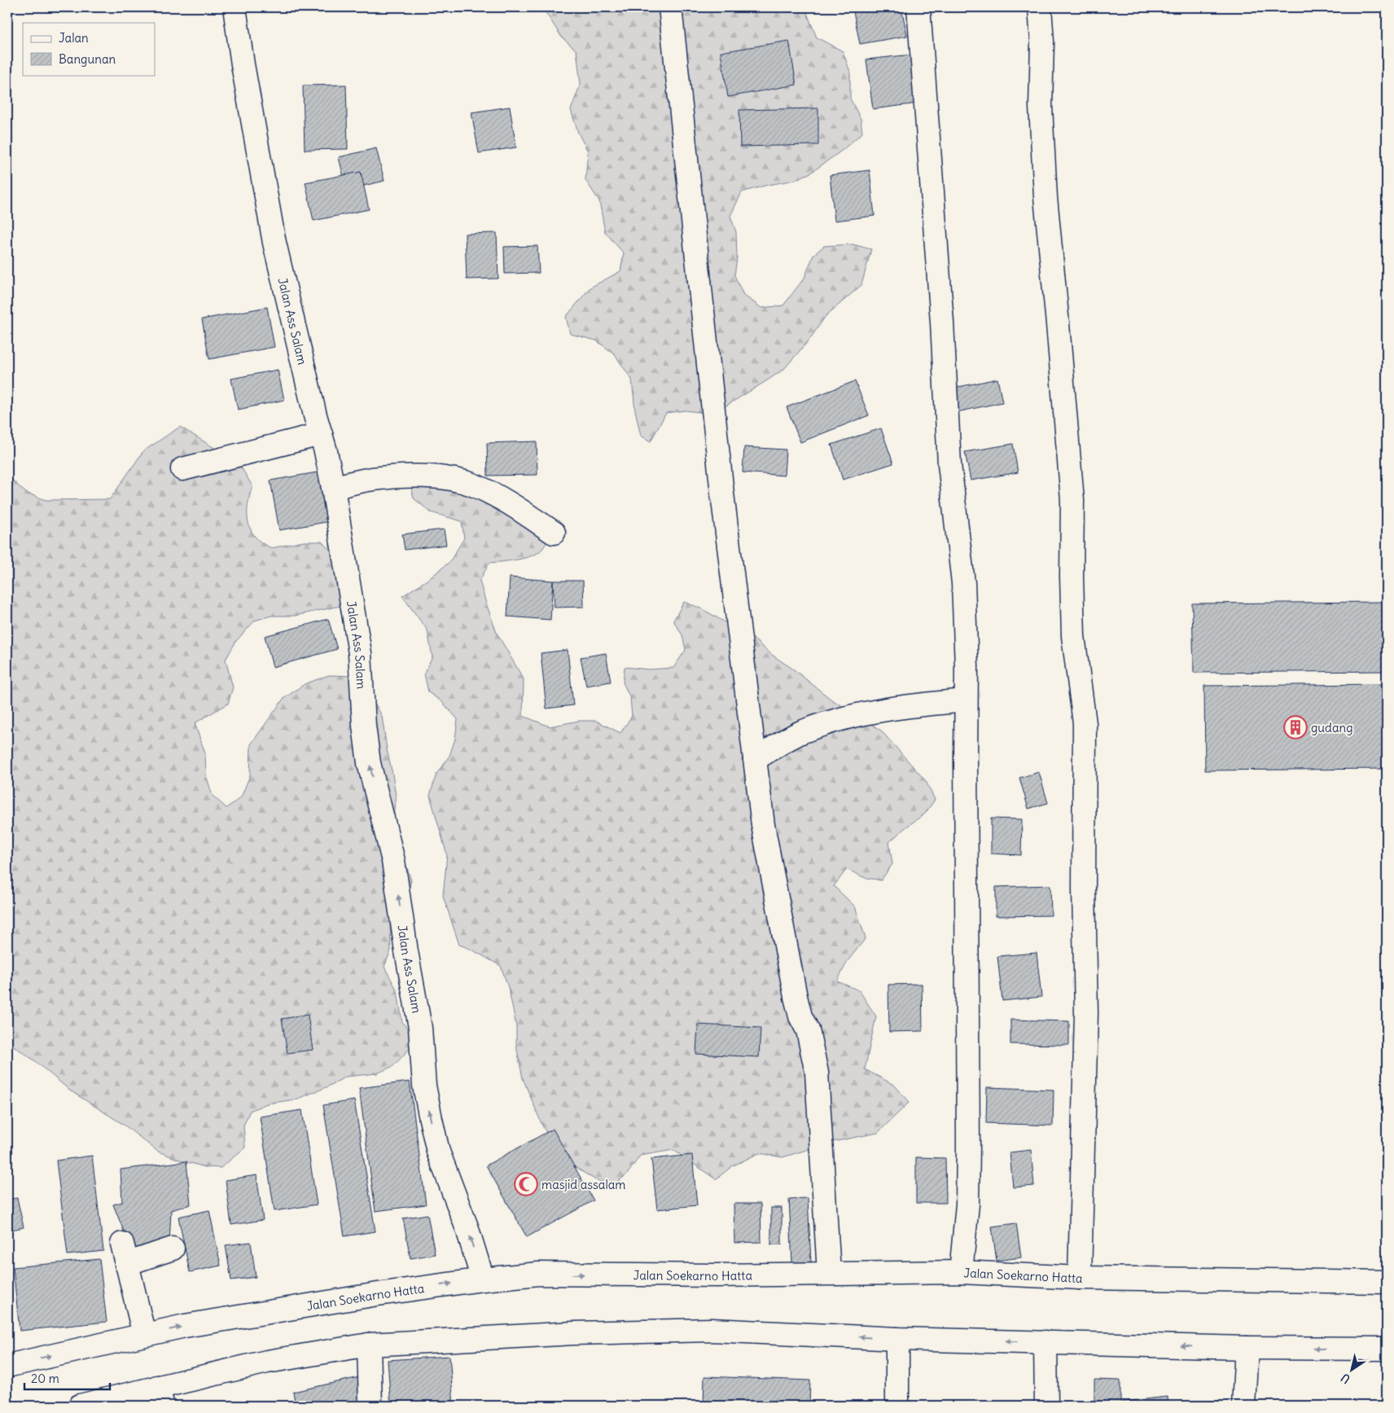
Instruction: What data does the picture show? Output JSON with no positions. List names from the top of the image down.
{
  "streets": {
    "main road": ["Jalan Ass Salam", "Jalan Soekarno Hatta"]
  },
  "crossings": [
    ["Jalan Ass Salam", "Jalan Soekarno Hatta"]
  ],
  "one_way": ["Jalan Ass Salam"],
  "places": {
    "building": ["gudang"],
    "mosque": ["masjid assalam"]
  },
  "legend": ["Jalan", "Bangunan"],
  "scale_bar": "20 m",
  "north": "bottom left"
}
